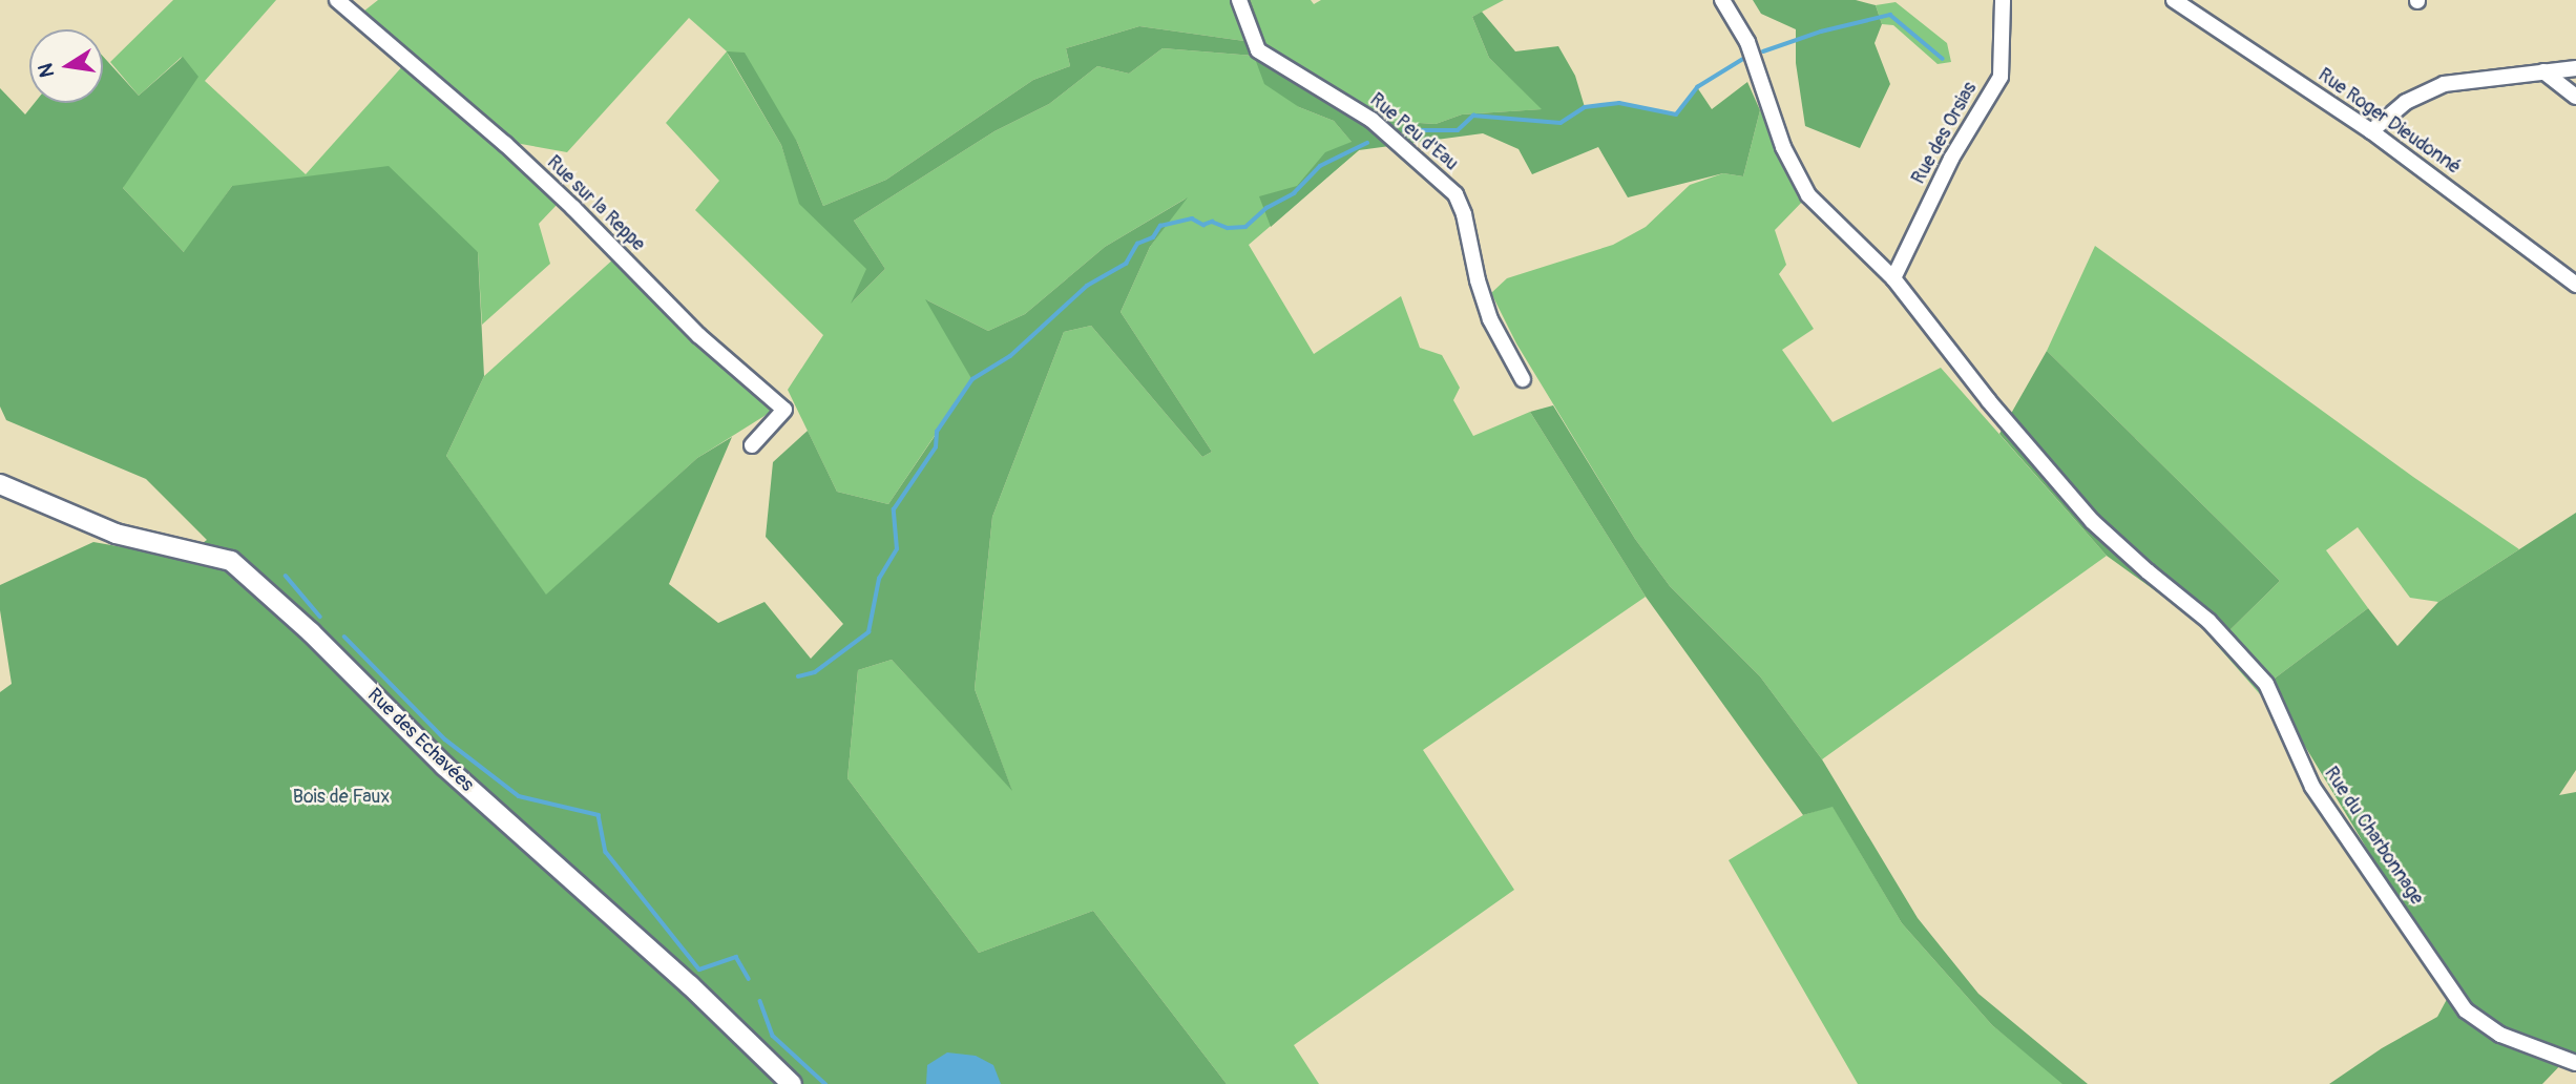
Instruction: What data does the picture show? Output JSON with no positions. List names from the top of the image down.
{
  "streets": {
    "street": [
      "Rue Roger Dieudonné",
      "Rue Peu d'Eau",
      "Rue des Orsias",
      "Rue sur la Reppe",
      "Rue des Echavées",
      "Rue du Charbonnage"
    ]
  },
  "crossings": [
    ["Rue des Orsias", "Rue du Charbonnage"]
  ],
  "parks": ["Bois de Faux"],
  "north": "left"
}
